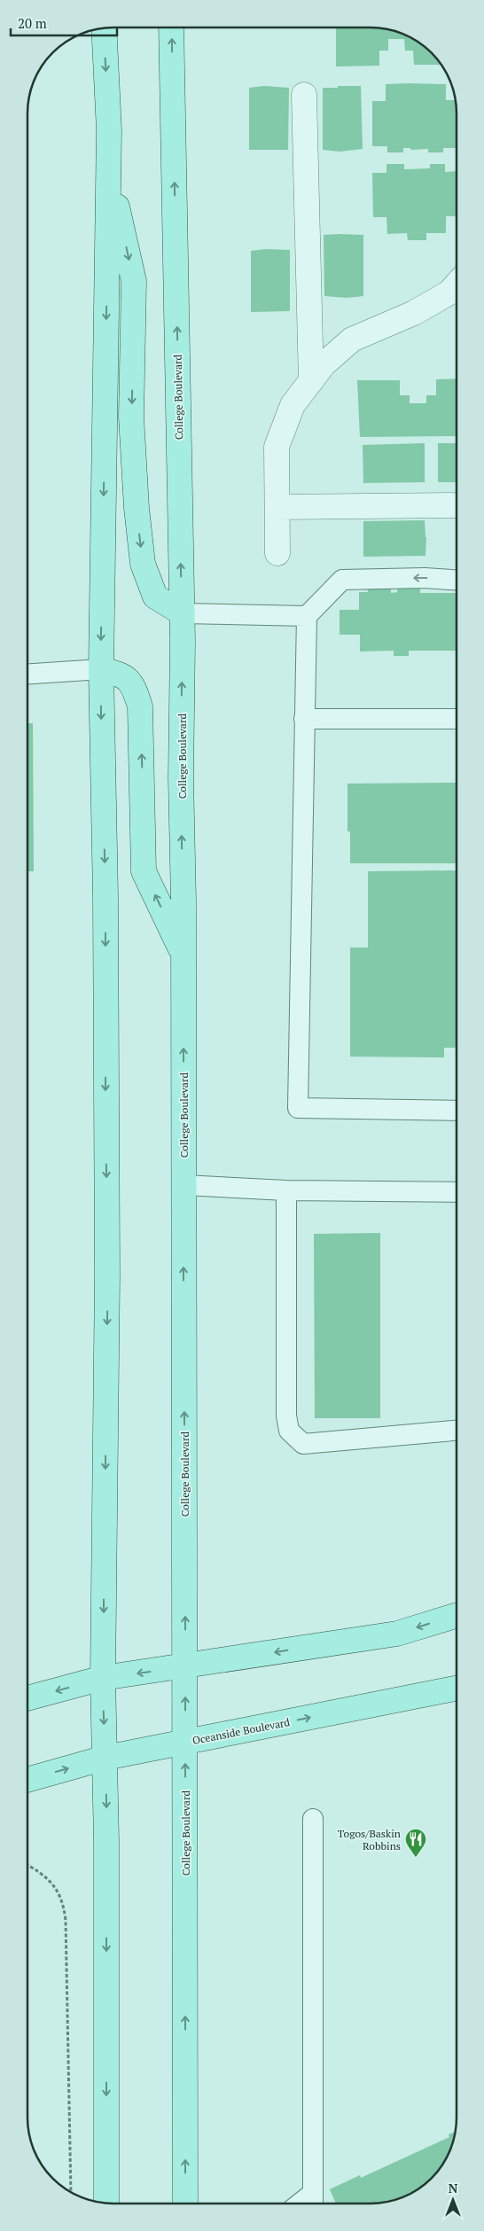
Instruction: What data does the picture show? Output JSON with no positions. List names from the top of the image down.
{
  "streets": {
    "main road": ["College Boulevard", "Oceanside Boulevard"]
  },
  "crossings": [
    ["College Boulevard", "Oceanside Boulevard"]
  ],
  "places": {
    "restaurant": ["Togos/Baskin Robbins"]
  },
  "scale_bar": "20 m",
  "north": "top"
}
